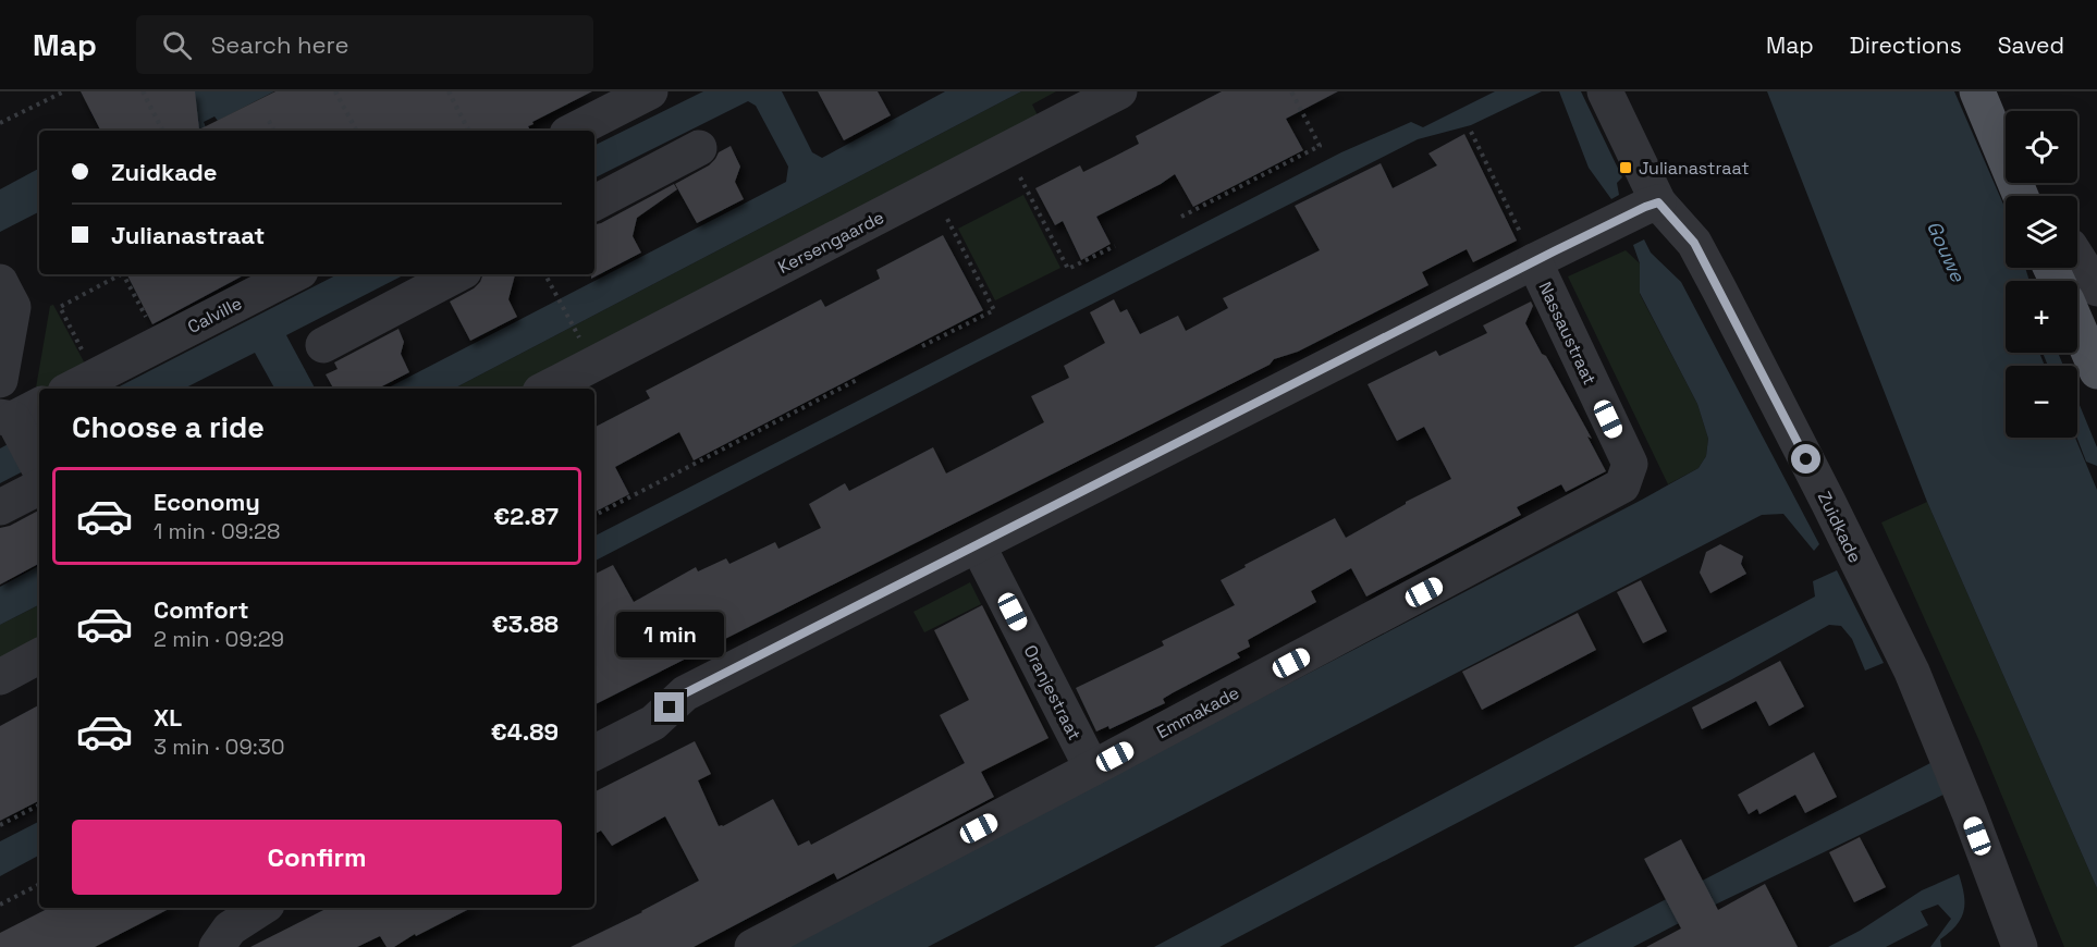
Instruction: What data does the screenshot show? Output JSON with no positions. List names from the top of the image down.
{
  "streets": {
    "street": [
      "Kersengaarde",
      "Calville",
      "Nassaustraat",
      "Zuidkade",
      "Oranjestraat",
      "Emmakade"
    ]
  },
  "crossings": [
    ["Nassaustraat", "Emmakade"],
    ["Oranjestraat", "Emmakade"]
  ],
  "water": ["Gouwe"],
  "places": {
    "transit": ["Julianastraat"]
  },
  "page": {
    "header": "Map",
    "search": "Search here",
    "nav": ["Map", "Directions", "Saved"],
    "map_buttons": ["+", "−"],
    "banner": ["Zuidkade", "Julianastraat"],
    "heading": "Choose a ride",
    "list": [
      {
        "name": "Economy",
        "note": "1 min · 09:28",
        "value": "€2.87"
      },
      {
        "name": "Comfort",
        "note": "2 min · 09:29",
        "value": "€3.88"
      },
      {
        "name": "XL",
        "note": "3 min · 09:30",
        "value": "€4.89"
      }
    ],
    "bubble": "1 min",
    "buttons": "Confirm"
  }
}
